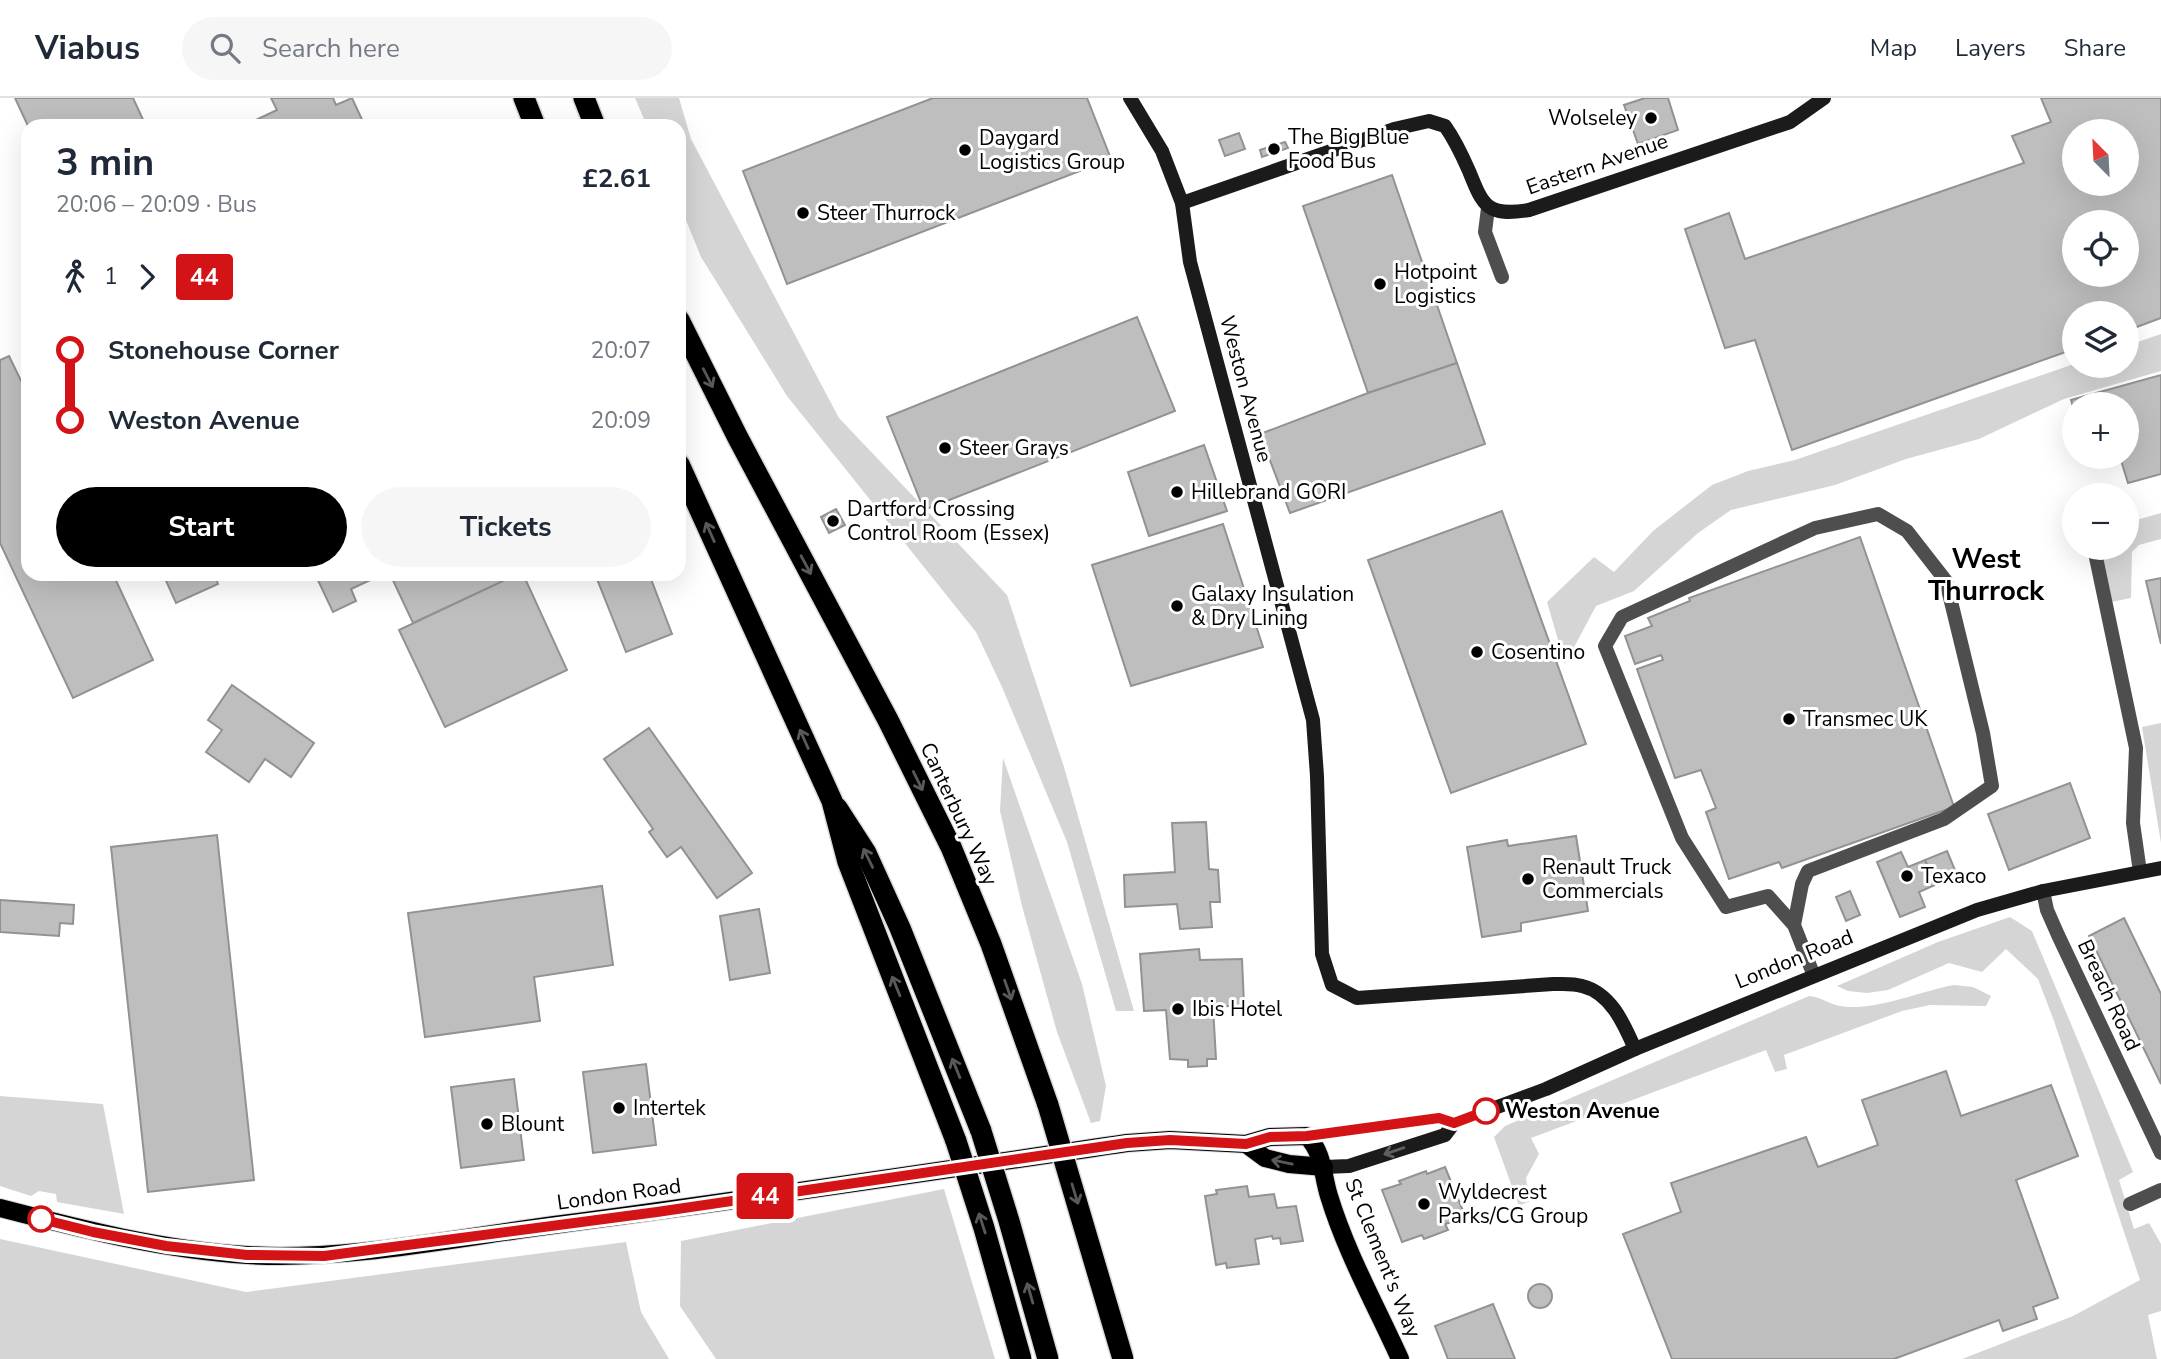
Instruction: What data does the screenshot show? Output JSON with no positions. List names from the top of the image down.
{
  "streets": {
    "highway": ["Canterbury Way"],
    "main road": ["London Road", "St Clement's Way"],
    "street": ["Eastern Avenue", "Weston Avenue", "Breach Road"]
  },
  "crossings": [
    ["Weston Avenue", "London Road"],
    ["London Road", "Breach Road"],
    ["London Road", "St Clement's Way"]
  ],
  "districts": ["West Thurrock"],
  "places": [
    "Wolseley",
    "The Big Blue Food Bus",
    "Daygard Logistics Group",
    "Steer Thurrock",
    "Hotpoint Logistics",
    "Steer Grays",
    "Hillebrand GORI",
    "Dartford Crossing Control Room (Essex)",
    "Galaxy Insulation & Dry Lining",
    "Cosentino",
    "Transmec UK",
    "Texaco",
    "Renault Truck Commercials",
    "Ibis Hotel",
    "Intertek",
    "Weston Avenue",
    "Blount",
    "Wyldecrest Parks/CG Group"
  ],
  "lines": ["bus line 44"],
  "north": "top left",
  "page": {
    "header": "Viabus",
    "search": "Search here",
    "nav": ["Map", "Layers", "Share"],
    "on_map": "44",
    "map_buttons": ["+", "−"],
    "heading": ["3 min", "20:06 – 20:09 · Bus", "£2.61"],
    "legs": ["1", "44"],
    "list": [
      {
        "name": "Stonehouse Corner",
        "value": "20:07"
      },
      {
        "name": "Weston Avenue",
        "value": "20:09"
      }
    ],
    "buttons": ["Start", "Tickets"]
  }
}
